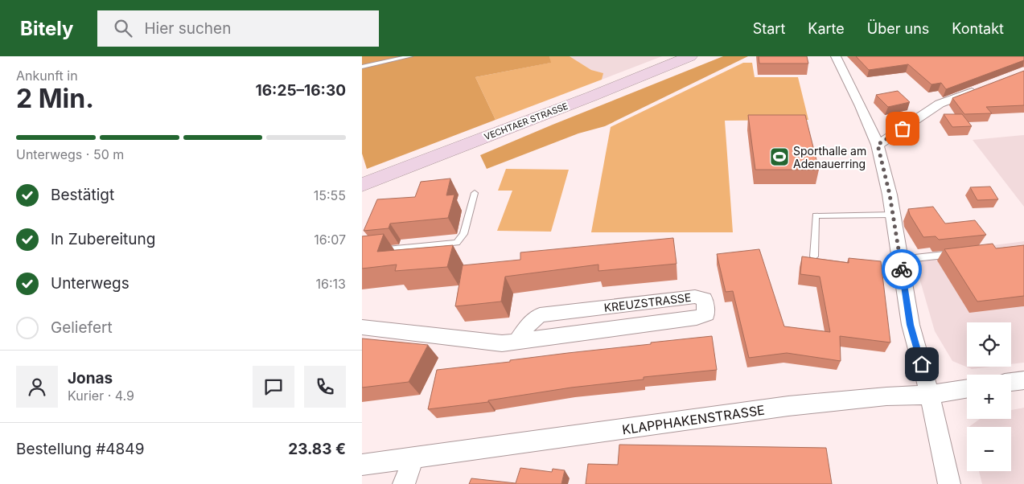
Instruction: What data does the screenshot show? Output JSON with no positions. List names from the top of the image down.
{
  "streets": {
    "main road": ["VECHTAER STRASSE"],
    "street": ["KREUZSTRASSE", "KLAPPHAKENSTRASSE"]
  },
  "places": {
    "sports": ["Sporthalle am Adenauerring"]
  },
  "page": {
    "header": "Bitely",
    "search": "Hier suchen",
    "nav": [
      "Start",
      "Karte",
      "Über uns",
      "Kontakt"
    ],
    "heading": ["2 Min.", "Ankunft in", "16:25–16:30"],
    "panel": [
      "Jonas",
      "Kurier · 4.9",
      "Bestellung #4849",
      "23.83 €"
    ],
    "bar": "Unterwegs · 50 m",
    "list": [
      ["Bestätigt", "15:55"],
      ["In Zubereitung", "16:07"],
      ["Unterwegs", "16:13"],
      "Geliefert"
    ],
    "map_buttons": ["+", "−"]
  }
}
